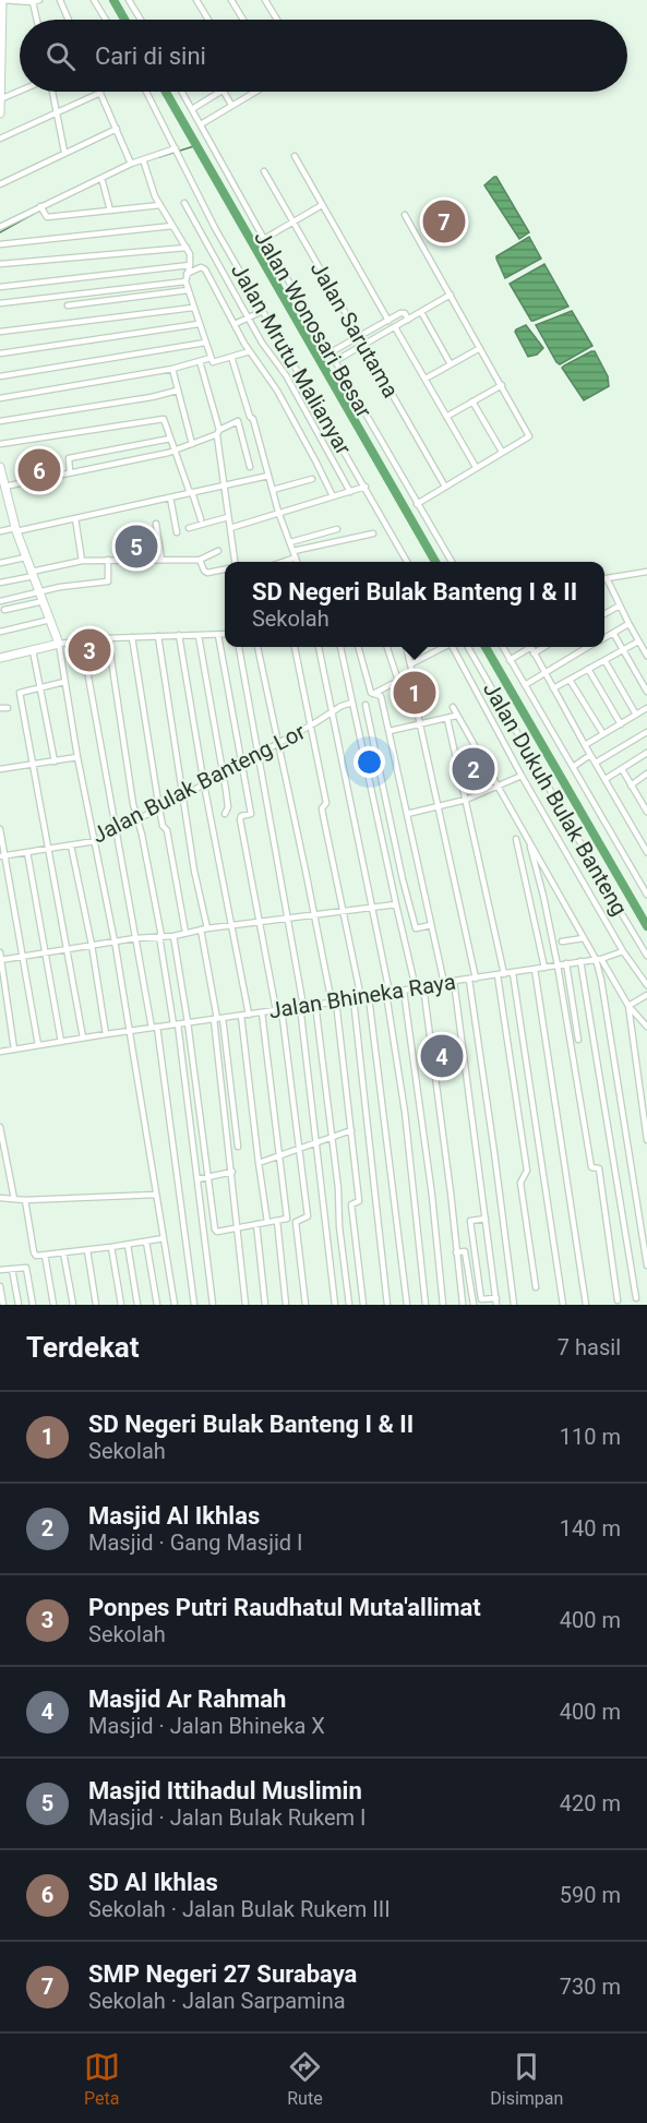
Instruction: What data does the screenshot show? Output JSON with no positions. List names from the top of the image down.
{
  "streets": {
    "street": [
      "Jalan Wonosari Besar",
      "Jalan Sarutama",
      "Jalan Mrutu Malianyar",
      "Jalan Bulak Banteng Lor",
      "Jalan Dukuh Bulak Banteng",
      "Jalan Bhineka Raya"
    ]
  },
  "page": {
    "search": "Cari di sini",
    "pins": [
      "7",
      "6",
      "5",
      "3",
      "1",
      "2",
      "4"
    ],
    "popup": ["SD Negeri Bulak Banteng I & II", "Sekolah"],
    "heading": ["Terdekat", "7 hasil"],
    "list": [
      {
        "mark": "1",
        "name": "SD Negeri Bulak Banteng I & II",
        "note": "Sekolah",
        "value": "110 m"
      },
      {
        "mark": "2",
        "name": "Masjid Al Ikhlas",
        "note": "Masjid · Gang Masjid I",
        "value": "140 m"
      },
      {
        "mark": "3",
        "name": "Ponpes Putri Raudhatul Muta'allimat",
        "note": "Sekolah",
        "value": "400 m"
      },
      {
        "mark": "4",
        "name": "Masjid Ar Rahmah",
        "note": "Masjid · Jalan Bhineka X",
        "value": "400 m"
      },
      {
        "mark": "5",
        "name": "Masjid Ittihadul Muslimin",
        "note": "Masjid · Jalan Bulak Rukem I",
        "value": "420 m"
      },
      {
        "mark": "6",
        "name": "SD Al Ikhlas",
        "note": "Sekolah · Jalan Bulak Rukem III",
        "value": "590 m"
      },
      {
        "mark": "7",
        "name": "SMP Negeri 27 Surabaya",
        "note": "Sekolah · Jalan Sarpamina",
        "value": "730 m"
      }
    ],
    "nav": ["Peta", "Rute", "Disimpan"]
  }
}
